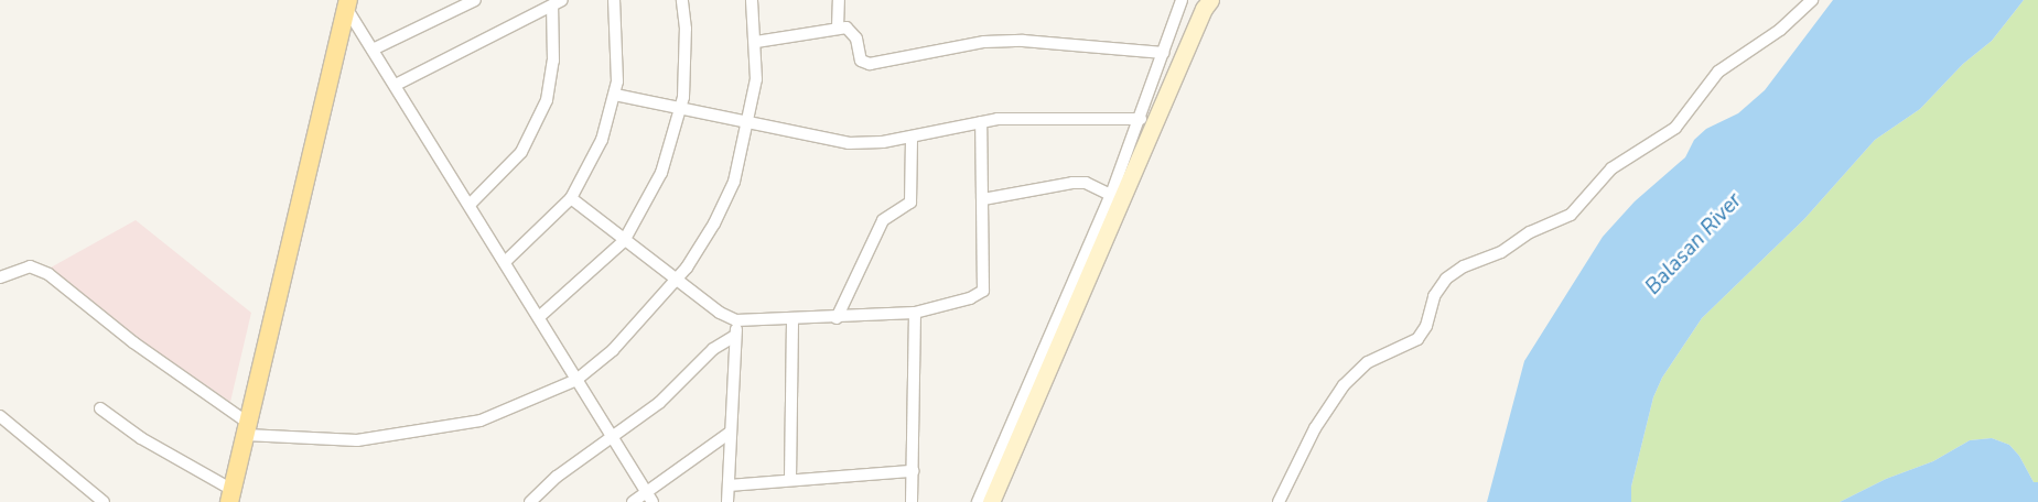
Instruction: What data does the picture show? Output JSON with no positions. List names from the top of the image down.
{
  "water": ["Balasan River"]
}
